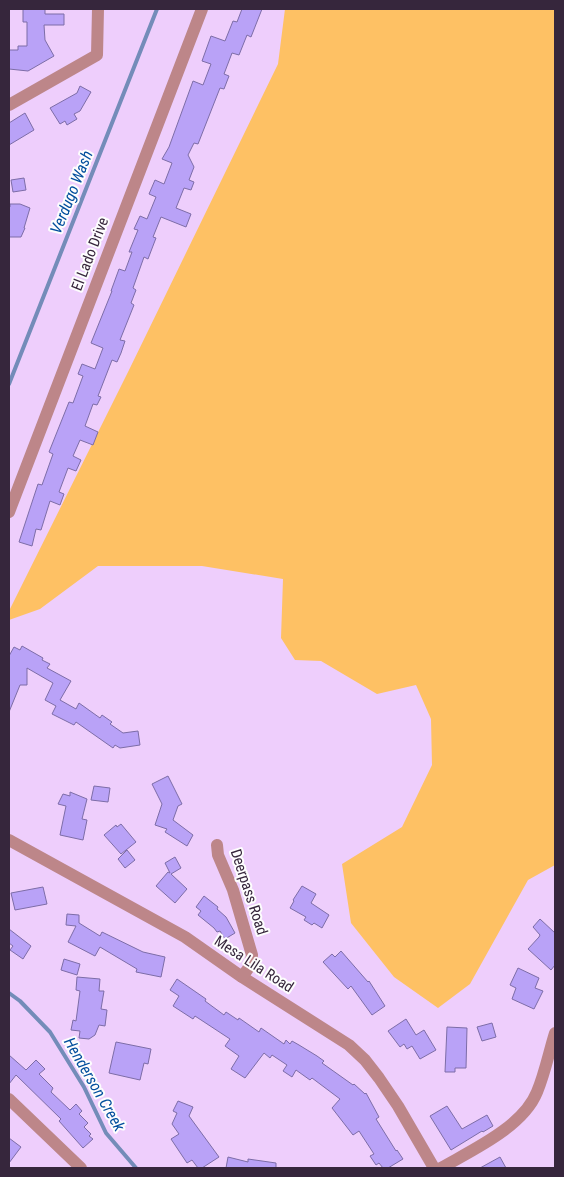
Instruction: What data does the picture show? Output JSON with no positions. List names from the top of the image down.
{
  "streets": {
    "street": ["El Lado Drive", "Deerpass Road", "Mesa Lila Road"]
  },
  "crossings": [
    ["Deerpass Road", "Mesa Lila Road"]
  ],
  "water": ["Verdugo Wash", "Henderson Creek"]
}
